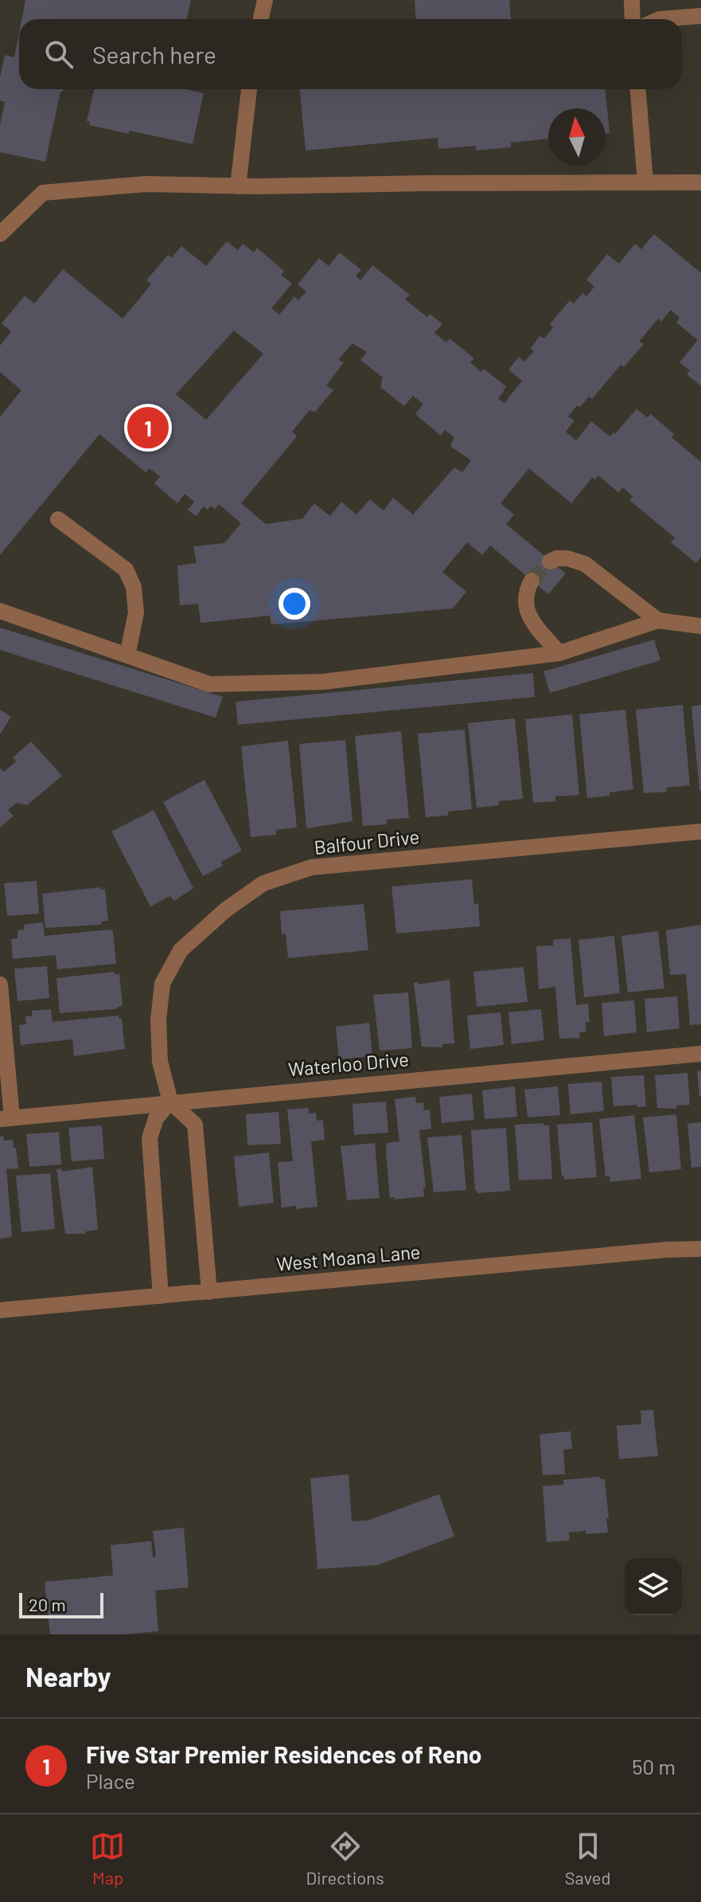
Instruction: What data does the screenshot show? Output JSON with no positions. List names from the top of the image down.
{
  "streets": {
    "street": ["Balfour Drive", "Waterloo Drive", "West Moana Lane"]
  },
  "crossings": [
    ["Balfour Drive", "Waterloo Drive"]
  ],
  "scale_bar": "20 m",
  "north": "top",
  "page": {
    "search": "Search here",
    "pins": "1",
    "scale": "20 m",
    "heading": "Nearby",
    "list": [
      {
        "mark": "1",
        "name": "Five Star Premier Residences of Reno",
        "note": "Place",
        "value": "50 m"
      }
    ],
    "nav": ["Map", "Directions", "Saved"]
  }
}
